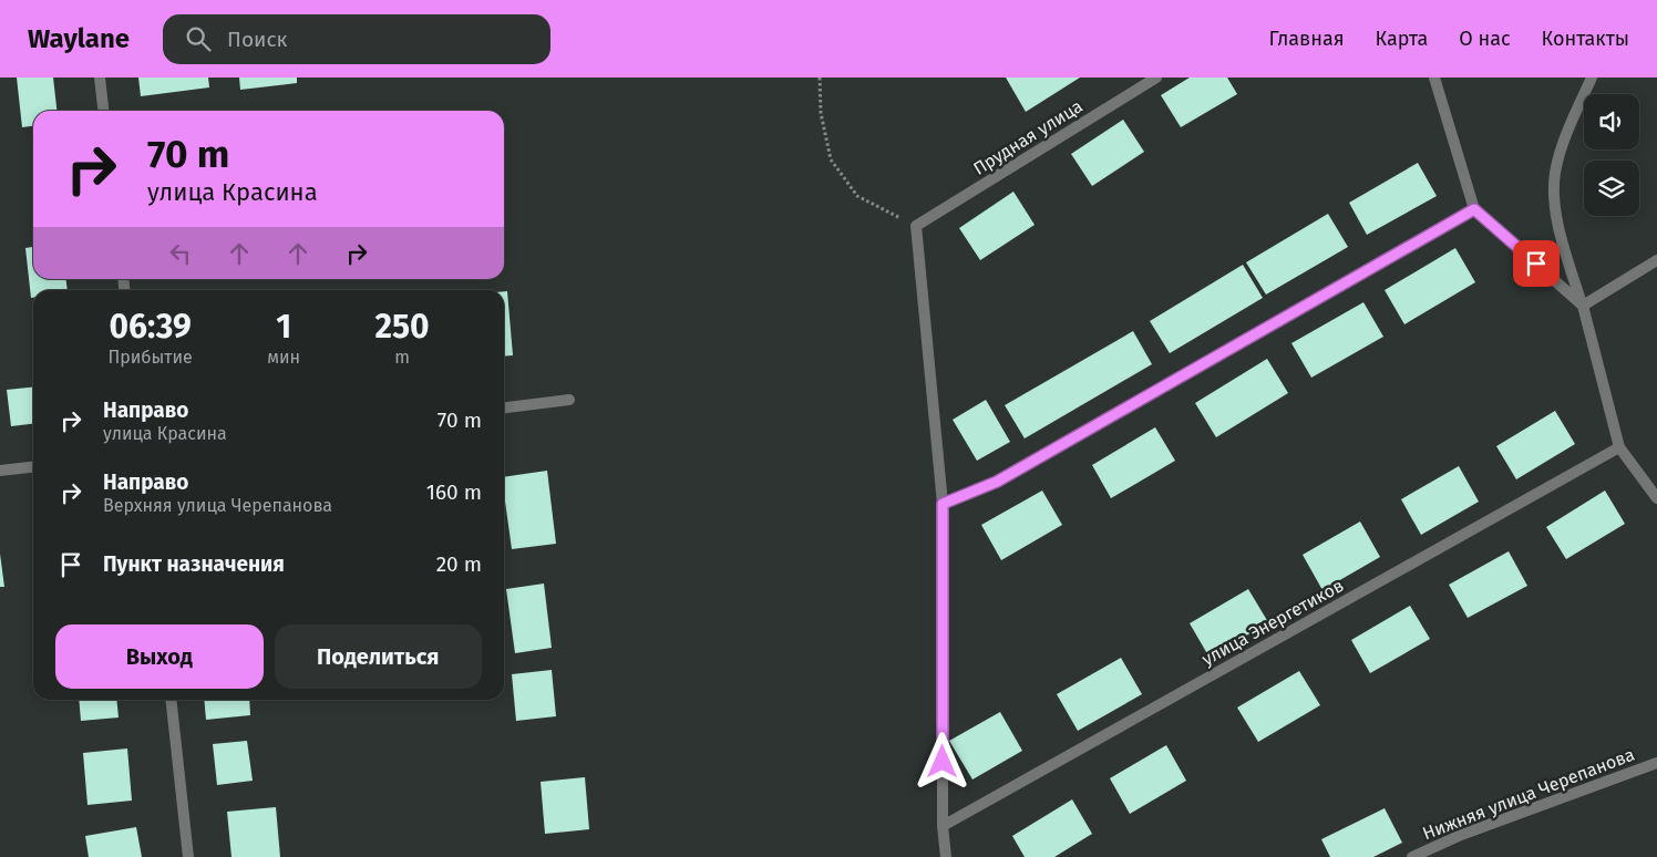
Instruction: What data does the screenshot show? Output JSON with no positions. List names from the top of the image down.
{
  "streets": {
    "street": ["Прудная улица", "улица Энергетиков", "Нижняя улица Черепанова"]
  },
  "page": {
    "header": "Waylane",
    "search": "Поиск",
    "nav": [
      "Главная",
      "Карта",
      "О нас",
      "Контакты"
    ],
    "turn": ["70 m", "улица Красина"],
    "eta": [
      "06:39",
      "Прибытие",
      "1",
      "мин",
      "250",
      "m"
    ],
    "list": [
      {
        "name": "Направо",
        "note": "улица Красина",
        "value": "70 m"
      },
      {
        "name": "Направо",
        "note": "Верхняя улица Черепанова",
        "value": "160 m"
      },
      {
        "name": "Пункт назначения",
        "value": "20 m"
      }
    ],
    "buttons": ["Выход", "Поделиться"]
  }
}
